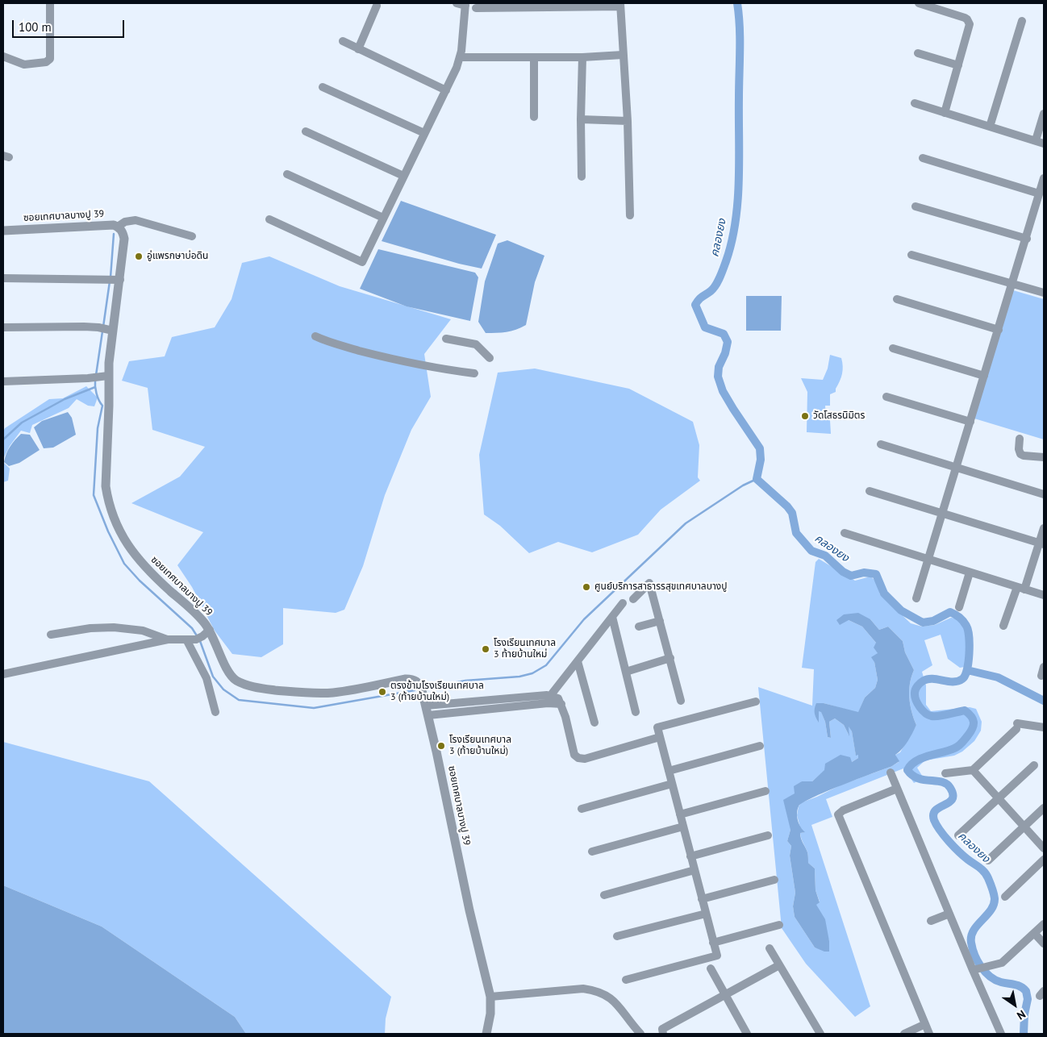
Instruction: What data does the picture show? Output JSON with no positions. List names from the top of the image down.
{
  "streets": {
    "street": ["ซอยเทศบาลบางปู 39"]
  },
  "water": ["คลองยง"],
  "places": [
    "อู่แพรกษาบ่อดิน",
    "วัดโสธรนิมิตร",
    "ศูนย์บริการสาธารรสุขเทศบาลบางปู",
    "โรงเรียนเทศบาล 3 ท้ายบ้านใหม่",
    "ตรงข้ามโรงเรียนเทศบาล 3 (ท้ายบ้านใหม่)",
    "โรงเรียนเทศบาล 3 (ท้ายบ้านใหม่)"
  ],
  "scale_bar": "100 m",
  "north": "bottom right"
}
